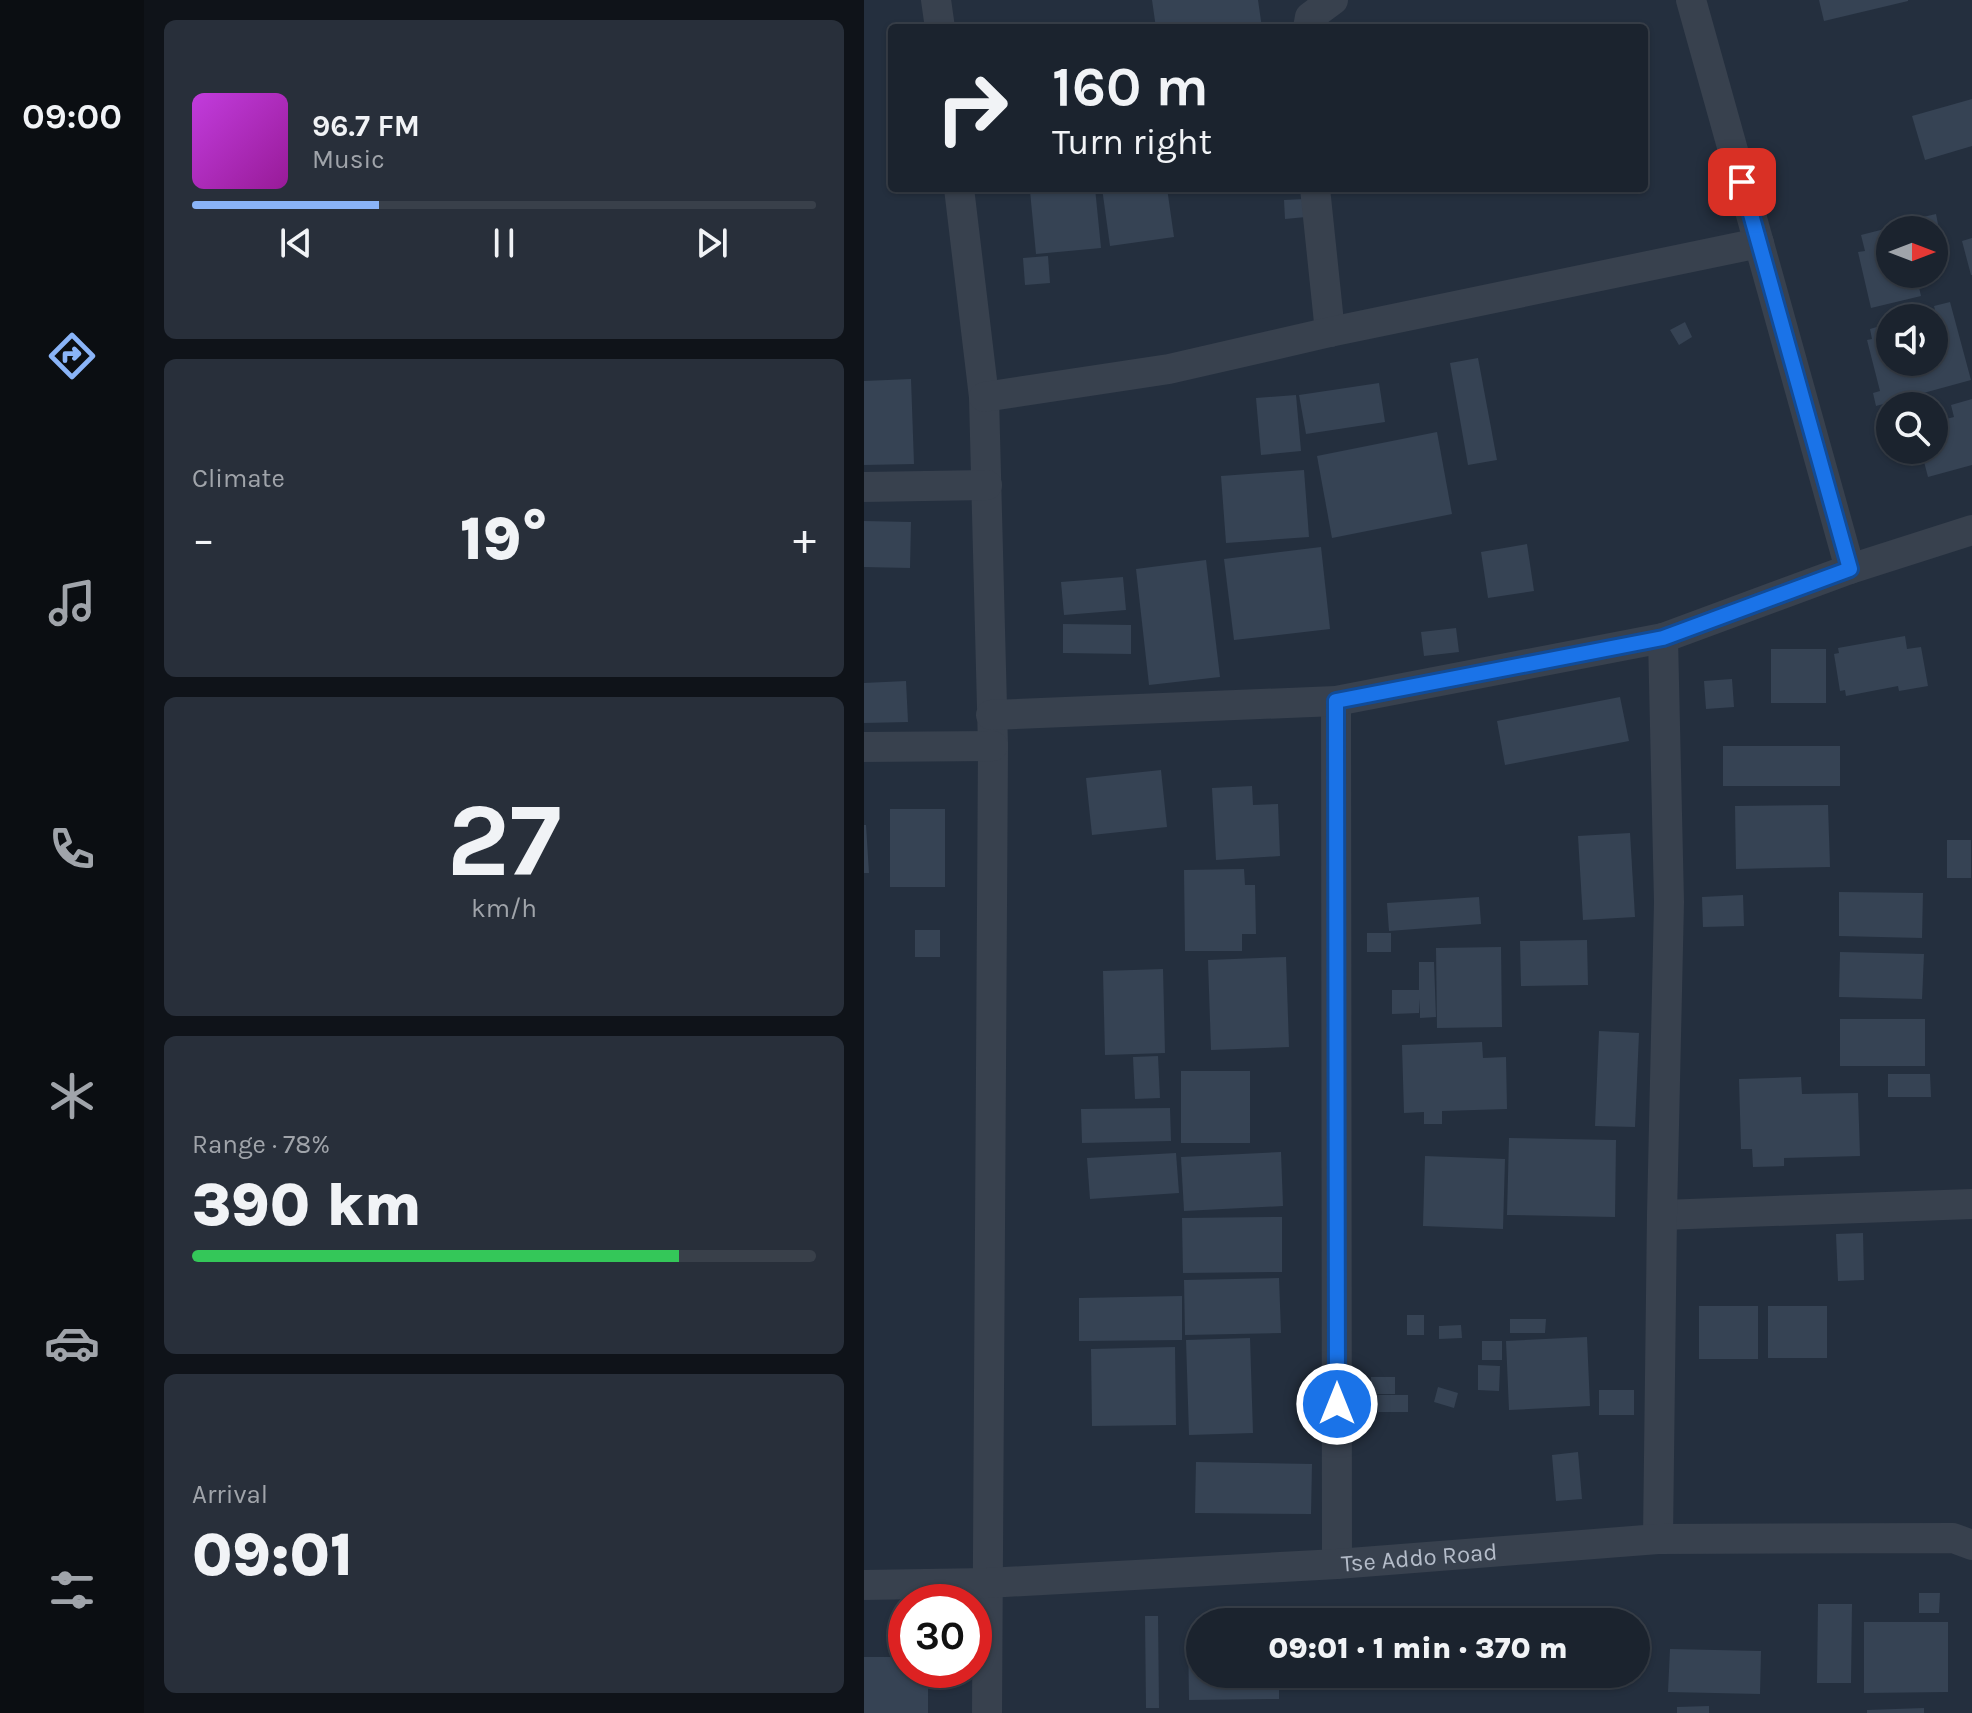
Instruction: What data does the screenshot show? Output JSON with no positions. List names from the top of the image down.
{
  "streets": {
    "street": ["Tse Addo Road"]
  },
  "north": "right",
  "page": {
    "tabs": "09:00",
    "turn": ["160 m", "Turn right"],
    "song": ["96.7 FM", "Music"],
    "tile": [
      "Climate",
      ["27", "km/h"],
      ["Range · 78%", "390 km"],
      ["Arrival", "09:01"]
    ],
    "heat": ["−", "19°", "+"],
    "limit": "30",
    "trip": "09:01 · 1 min · 370 m"
  }
}
